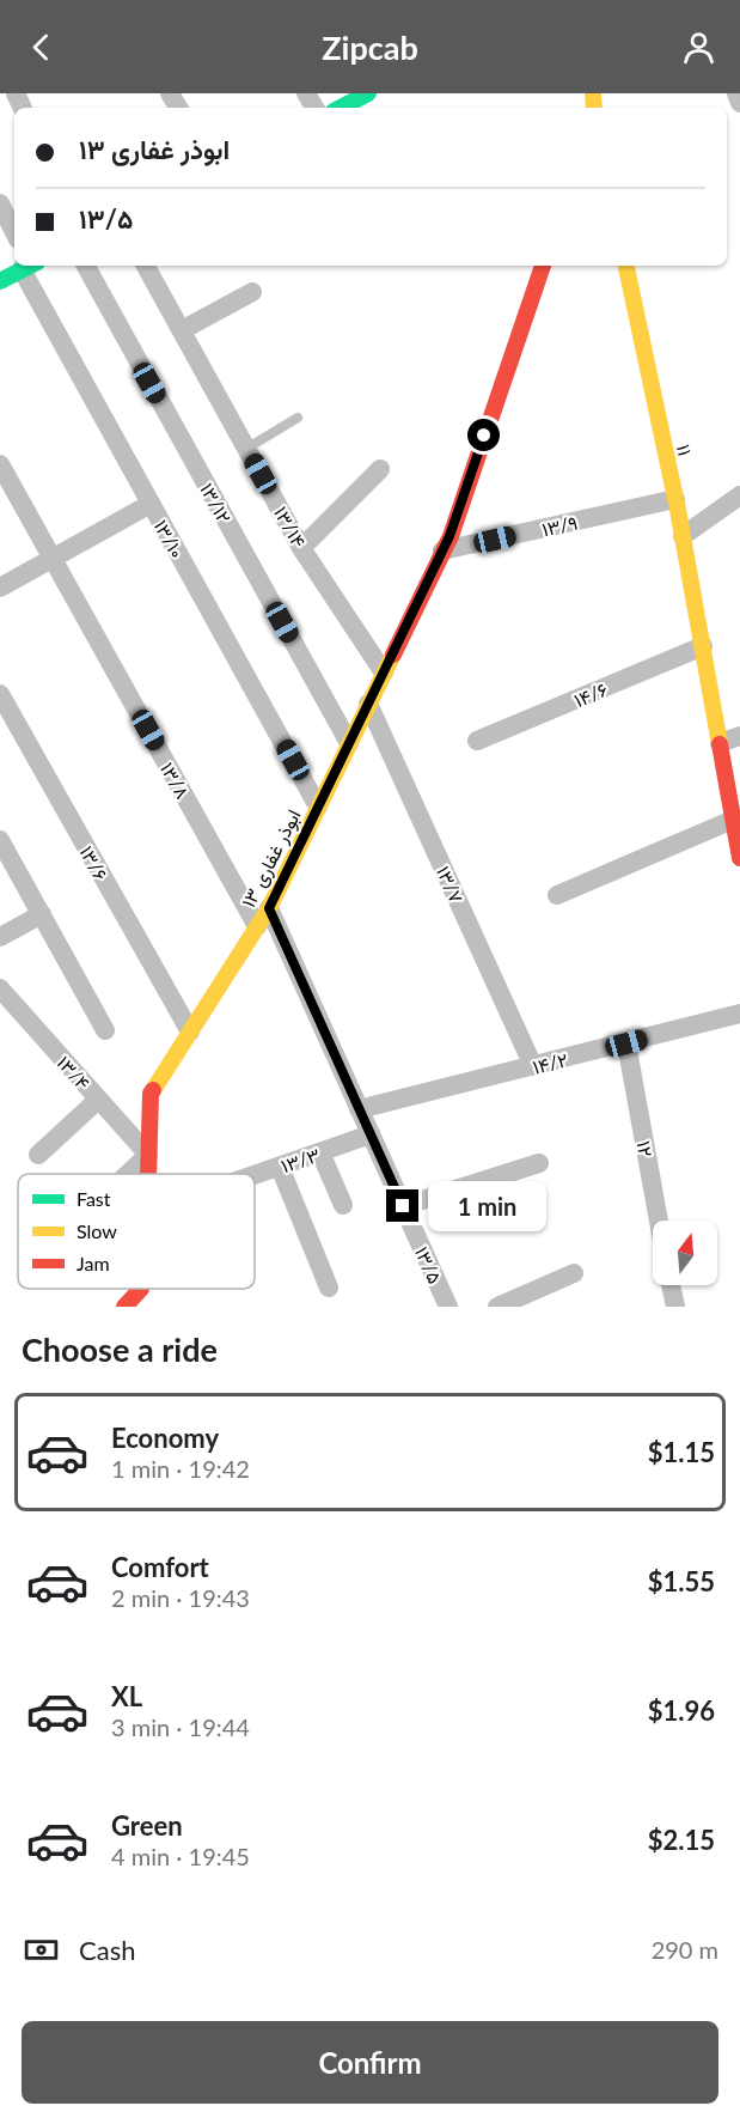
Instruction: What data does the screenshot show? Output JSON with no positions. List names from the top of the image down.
{
  "streets": {
    "street": [
      "۱۱",
      "۱۳/۱۲",
      "۱۳/۹",
      "۱۳/۱۴",
      "۱۳/۱۰",
      "۱۴/۶",
      "۱۳/۸",
      "۱۳ ابوذر غفاری",
      "۱۳/۶",
      "۱۳/۷",
      "۱۴/۲",
      "۱۳/۴",
      "۱۲",
      "۱۳/۳",
      "۱۳/۵"
    ]
  },
  "crossings": [
    ["۱۱", "۱۳/۹"],
    ["۱۱", "۱۴/۶"],
    ["۱۳/۱۲", "۱۳ ابوذر غفاری"],
    ["۱۳/۹", "۱۳ ابوذر غفاری"],
    ["۱۳/۱۴", "۱۳ ابوذر غفاری"],
    ["۱۳/۱۰", "۱۳ ابوذر غفاری"],
    ["۱۳/۸", "۱۳ ابوذر غفاری"],
    ["۱۳ ابوذر غفاری", "۱۳/۶"],
    ["۱۳ ابوذر غفاری", "۱۳/۷"],
    ["۱۳ ابوذر غفاری", "۱۳/۴"],
    ["۱۳ ابوذر غفاری", "۱۳/۵"],
    ["۱۳/۷", "۱۴/۲"],
    ["۱۴/۲", "۱۲"],
    ["۱۴/۲", "۱۳/۵"],
    ["۱۳/۳", "۱۳/۵"]
  ],
  "legend": ["Fast", "Slow", "Jam"],
  "north": "top",
  "page": {
    "header": "Zipcab",
    "banner": ["۱۳ ابوذر غفاری", "۱۳/۵"],
    "bubble": "1 min",
    "heading": "Choose a ride",
    "list": [
      {
        "name": "Economy",
        "note": "1 min · 19:42",
        "value": "$1.15"
      },
      {
        "name": "Comfort",
        "note": "2 min · 19:43",
        "value": "$1.55"
      },
      {
        "name": "XL",
        "note": "3 min · 19:44",
        "value": "$1.96"
      },
      {
        "name": "Green",
        "note": "4 min · 19:45",
        "value": "$2.15"
      }
    ],
    "pay": ["Cash", "290 m"],
    "buttons": "Confirm"
  }
}
